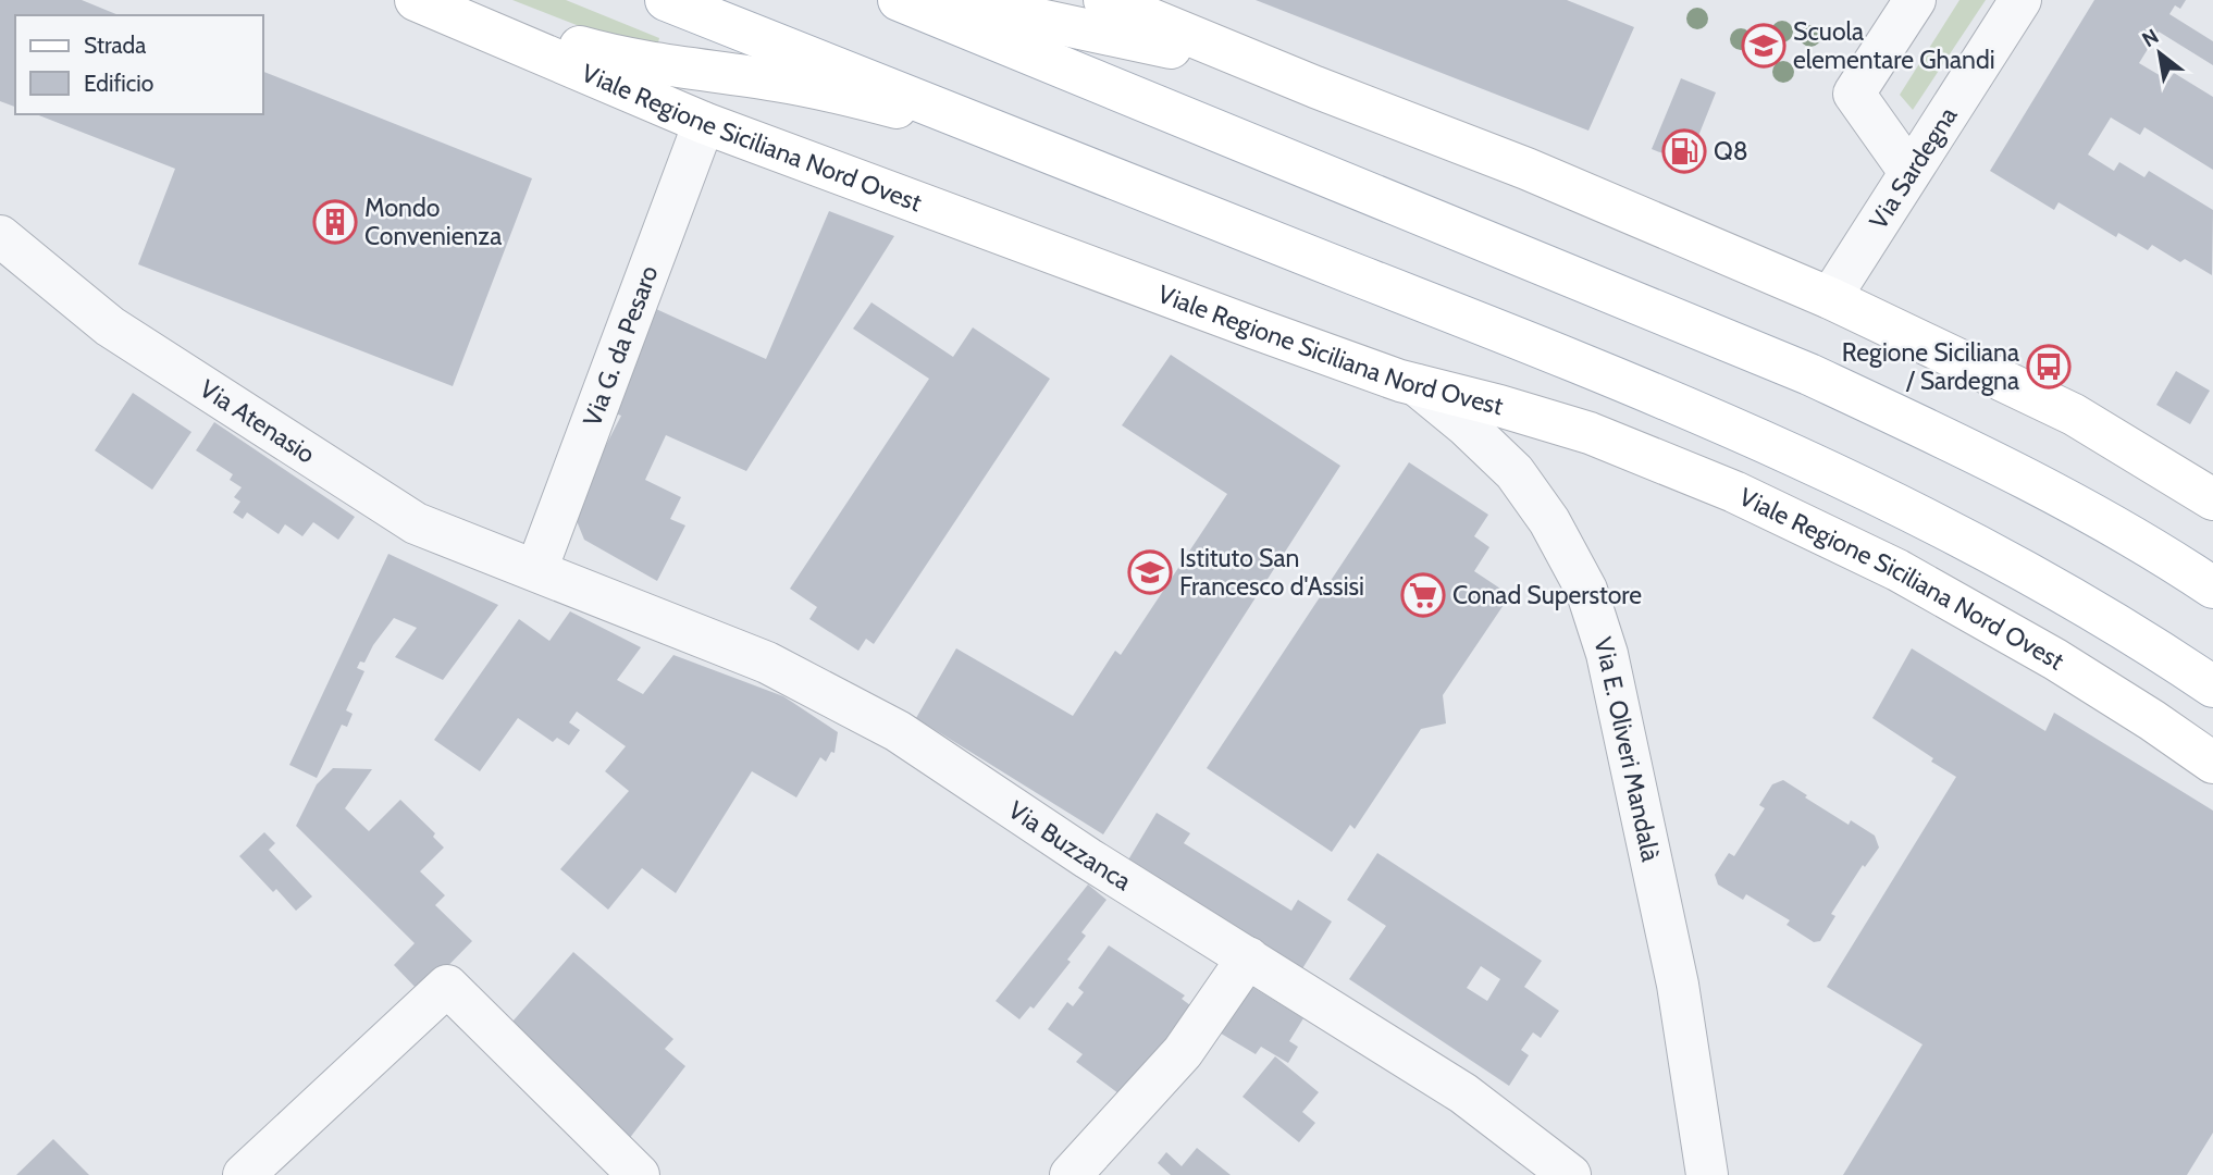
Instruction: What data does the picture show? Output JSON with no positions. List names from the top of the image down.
{
  "streets": {
    "street": [
      "Viale Regione Siciliana Nord Ovest",
      "Via Sardegna",
      "Via G. da Pesaro",
      "Via Atenasio",
      "Via E. Oliveri Mandalà",
      "Via Buzzanca"
    ]
  },
  "crossings": [
    ["Viale Regione Siciliana Nord Ovest", "Via G. da Pesaro"],
    ["Viale Regione Siciliana Nord Ovest", "Via E. Oliveri Mandalà"],
    ["Via G. da Pesaro", "Via Atenasio"],
    ["Via G. da Pesaro", "Via Buzzanca"],
    ["Via Atenasio", "Via Buzzanca"]
  ],
  "places": {
    "school or university": ["Scuola elementare Ghandi", "Istituto San Francesco d'Assisi"],
    "fuel station": ["Q8"],
    "building": ["Mondo Convenienza"],
    "bus stop": ["Regione Siciliana / Sardegna"],
    "supermarket": ["Conad Superstore"]
  },
  "legend": ["Strada", "Edificio"],
  "north": "top left"
}
